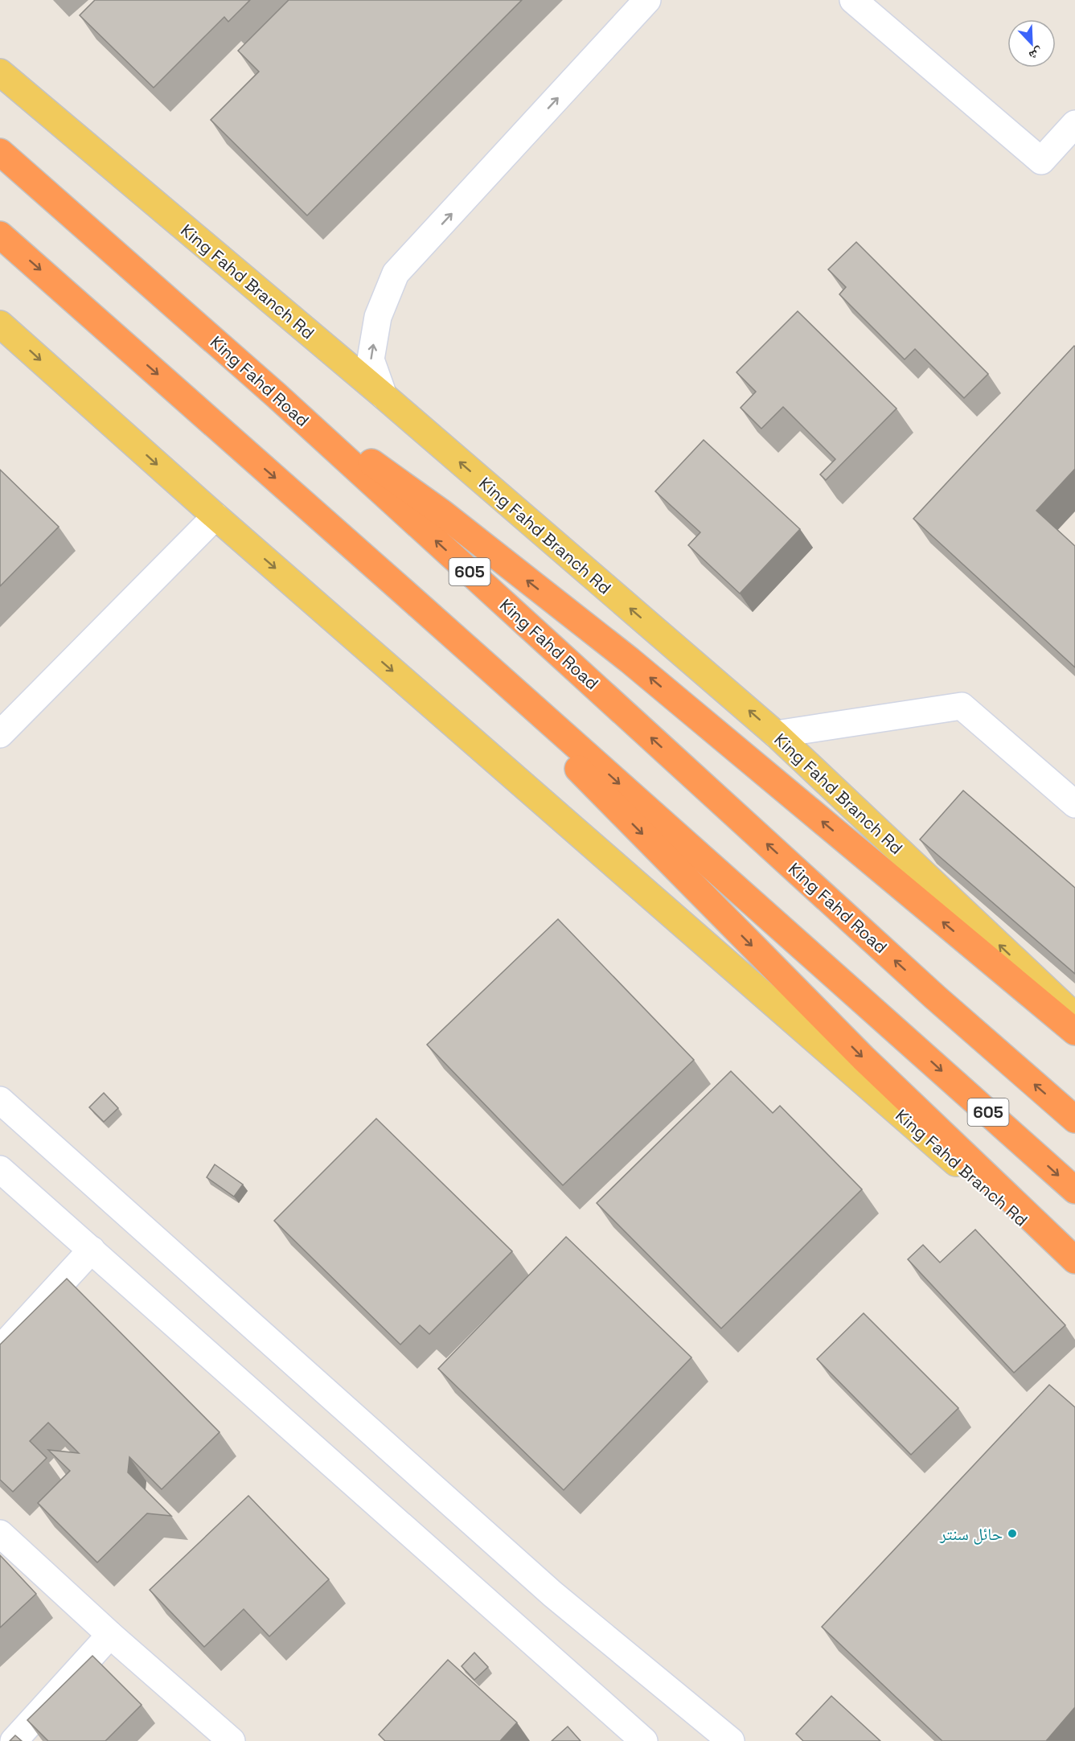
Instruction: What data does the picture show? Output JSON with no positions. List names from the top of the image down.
{
  "streets": {
    "highway": ["King Fahd Road", "605"],
    "main road": ["King Fahd Branch Rd"]
  },
  "places": ["حائل سنتر"],
  "north": "bottom right"
}
